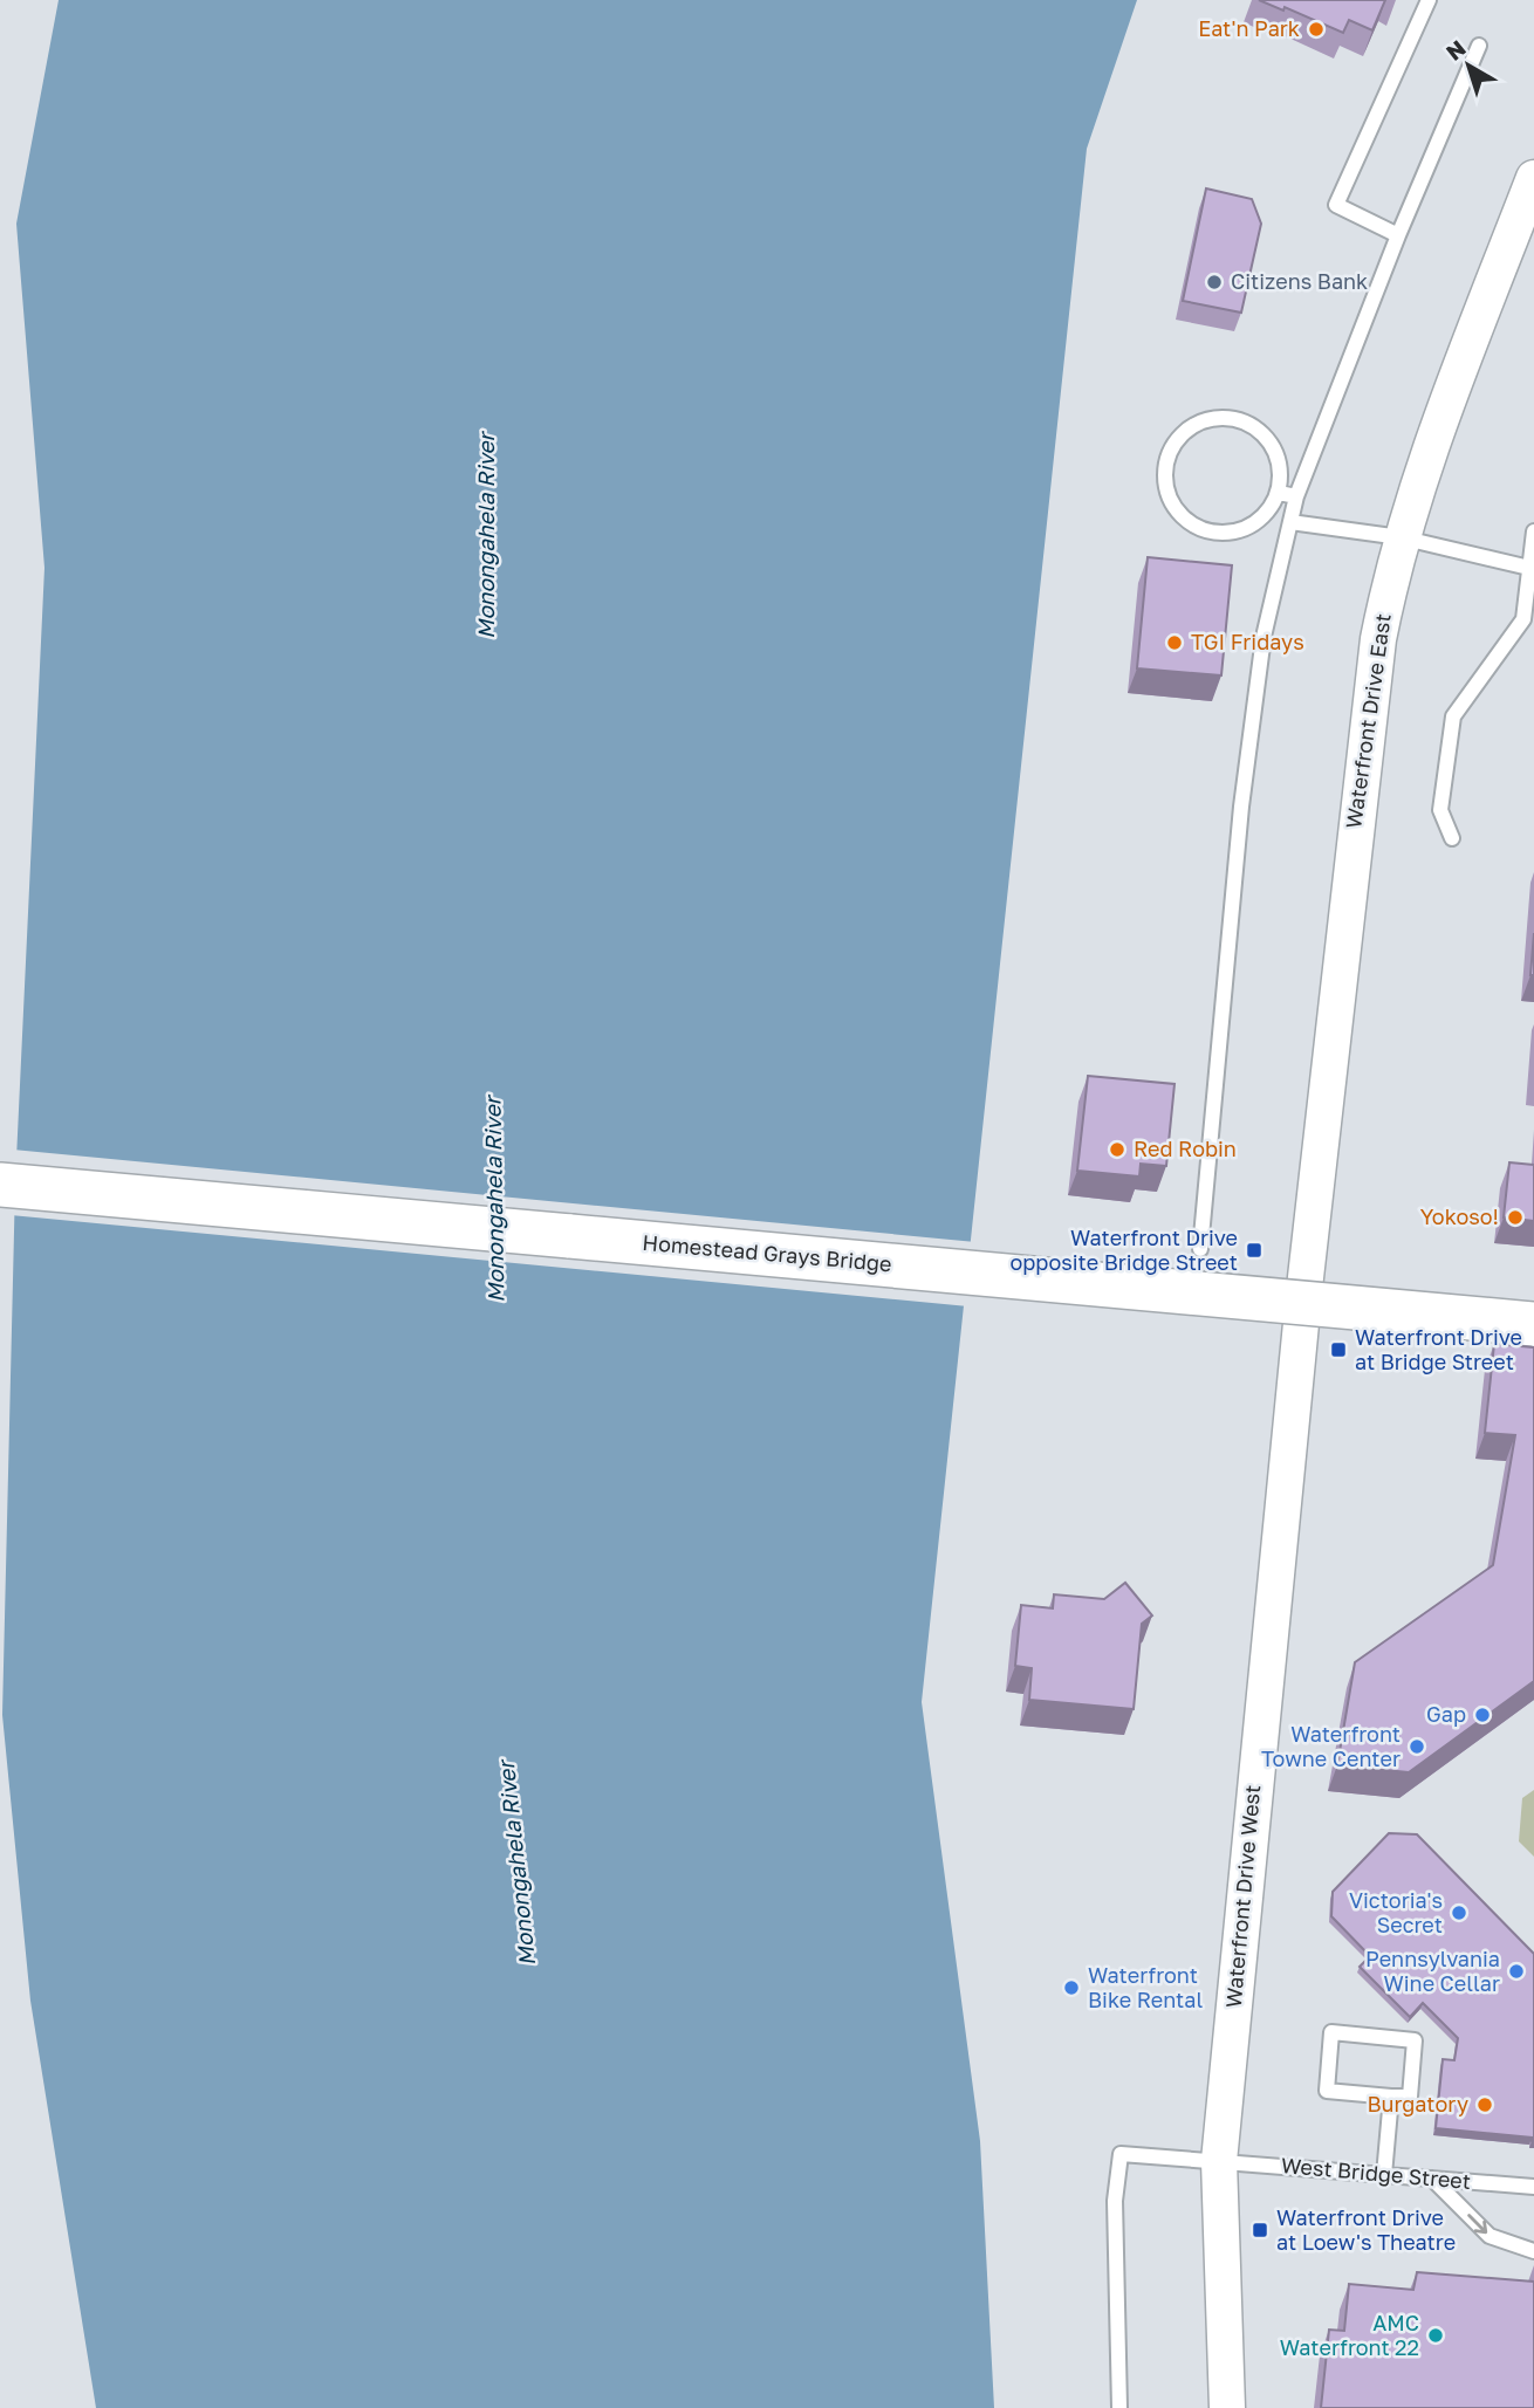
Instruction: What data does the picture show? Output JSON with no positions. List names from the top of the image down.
{
  "streets": {
    "main road": ["Homestead Grays Bridge"],
    "street": ["Waterfront Drive East", "Waterfront Drive West"],
    "lane": ["West Bridge Street"]
  },
  "crossings": [
    ["Waterfront Drive East", "Waterfront Drive West"],
    ["Waterfront Drive West", "West Bridge Street"]
  ],
  "water": ["Monongahela River"],
  "places": {
    "other": [
      "Eat'n Park",
      "Citizens Bank",
      "TGI Fridays",
      "Red Robin",
      "Yokoso!",
      "Gap",
      "Waterfront Towne Center",
      "Victoria's Secret",
      "Pennsylvania Wine Cellar",
      "Waterfront Bike Rental",
      "Burgatory",
      "AMC Waterfront 22"
    ],
    "transit": ["Waterfront Drive opposite Bridge Street", "Waterfront Drive at Bridge Street", "Waterfront Drive at Loew's Theatre"]
  },
  "north": "top left"
}
